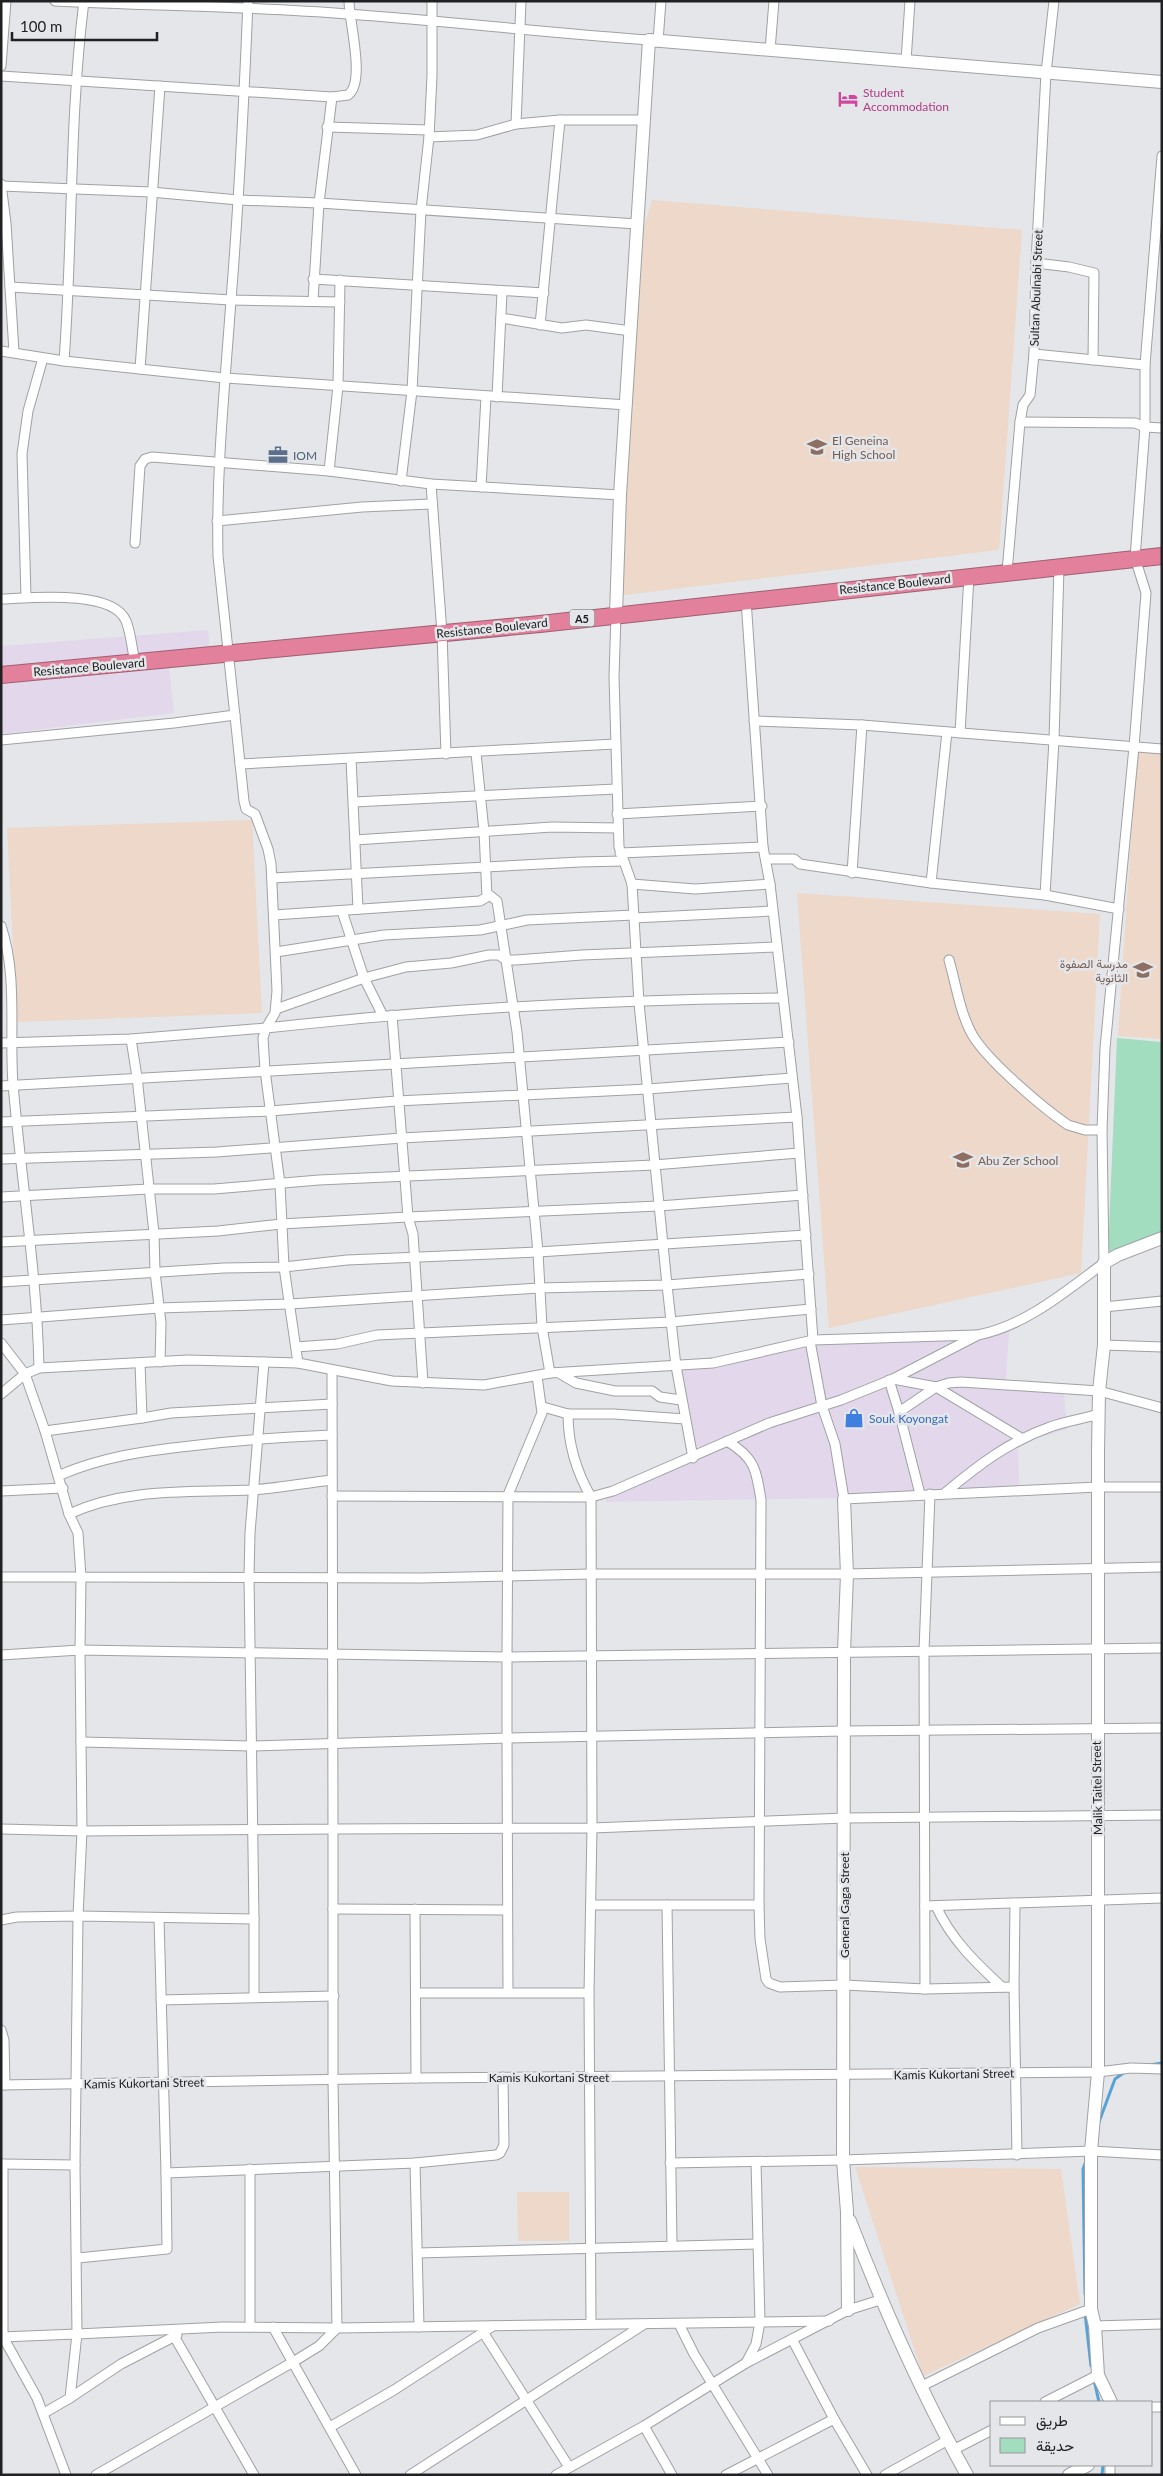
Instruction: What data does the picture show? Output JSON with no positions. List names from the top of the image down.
{
  "streets": {
    "highway": ["Resistance Boulevard", "A5"],
    "street": [
      "Sultan Abulnabi Street",
      "Malik Taitel Street",
      "General Gaga Street",
      "Kamis Kukortani Street"
    ]
  },
  "crossings": [
    ["Sultan Abulnabi Street", "Resistance Boulevard"],
    ["Malik Taitel Street", "Kamis Kukortani Street"],
    ["General Gaga Street", "Kamis Kukortani Street"]
  ],
  "places": {
    "hotel": ["Student Accommodation"],
    "school or university": ["El Geneina High School", "مدرسة الصفوة الثانوية", "Abu Zer School"],
    "office": ["IOM"],
    "shop": ["Souk Koyongat"]
  },
  "legend": ["طريق", "حديقة"],
  "scale_bar": "100 m"
}
